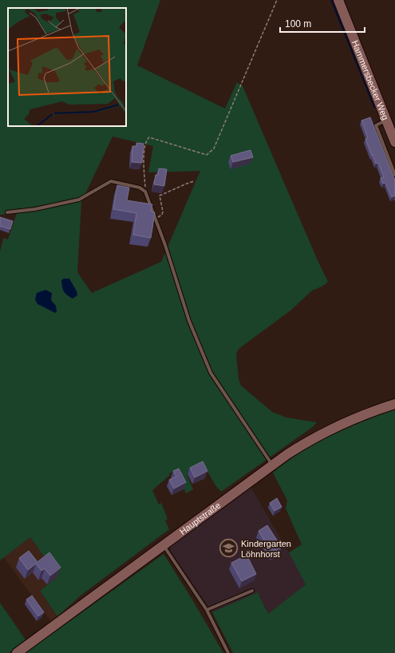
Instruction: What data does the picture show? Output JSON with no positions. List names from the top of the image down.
{
  "streets": {
    "street": ["Hammersbecker Weg", "Hauptstraße"]
  },
  "places": {
    "school or university": ["Kindergarten Löhnhorst"]
  },
  "scale_bar": "100 m"
}
